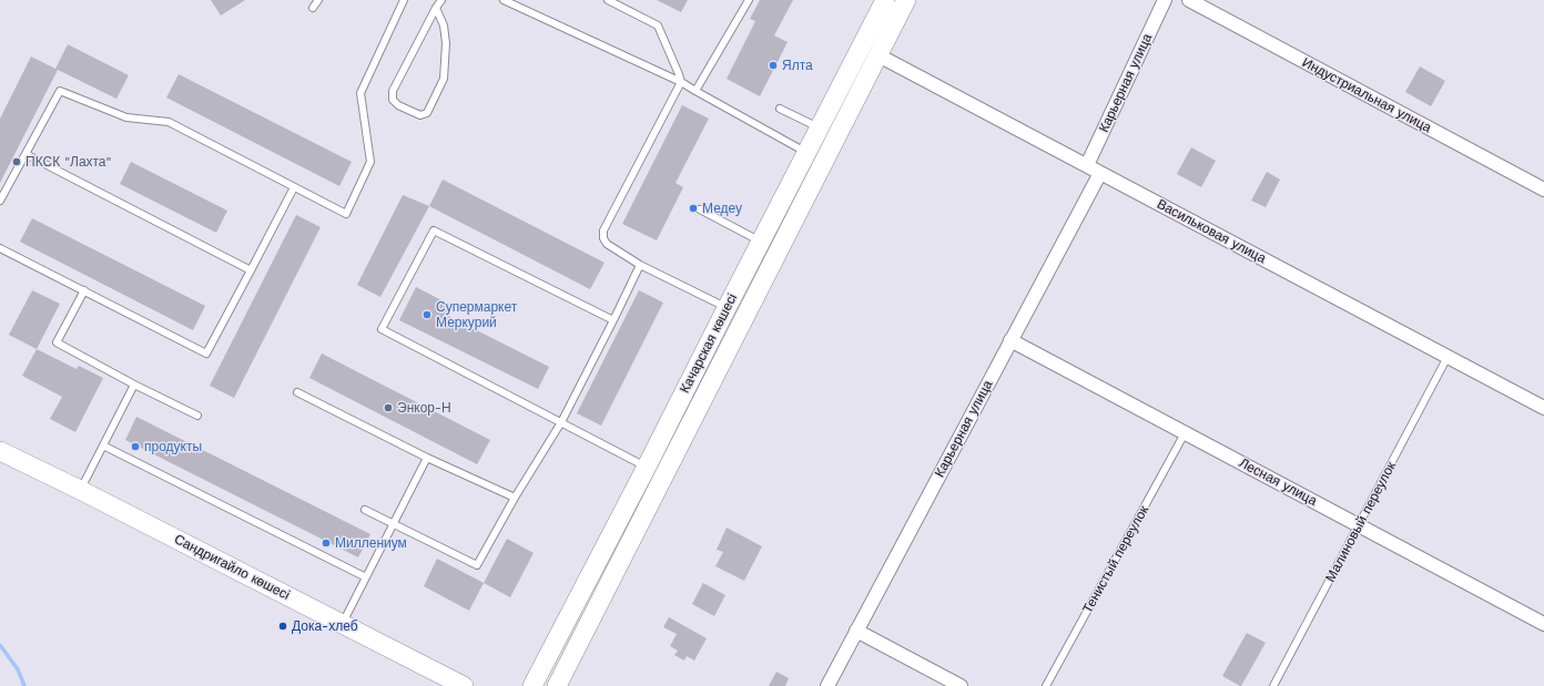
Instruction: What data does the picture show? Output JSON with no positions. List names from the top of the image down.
{
  "streets": {
    "main road": ["Качарская көшесі", "Сандригайло көшесі"],
    "street": [
      "Карьерная улица",
      "Индустриальная улица",
      "Васильковая улица",
      "Лесная улица"
    ],
    "lane": ["Малиновый переулок", "Тенистый переулок"]
  },
  "crossings": [
    ["Карьерная улица", "Васильковая улица"],
    ["Карьерная улица", "Лесная улица"],
    ["Васильковая улица", "Качарская көшесі"],
    ["Васильковая улица", "Малиновый переулок"],
    ["Лесная улица", "Малиновый переулок"],
    ["Лесная улица", "Тенистый переулок"]
  ],
  "places": [
    "Ялта",
    "ПКСК \"Лахта\"",
    "Медеу",
    "Супермаркет Меркурий",
    "Энкор-Н",
    "продукты",
    "Миллениум",
    "Дока-хлеб"
  ]
}
